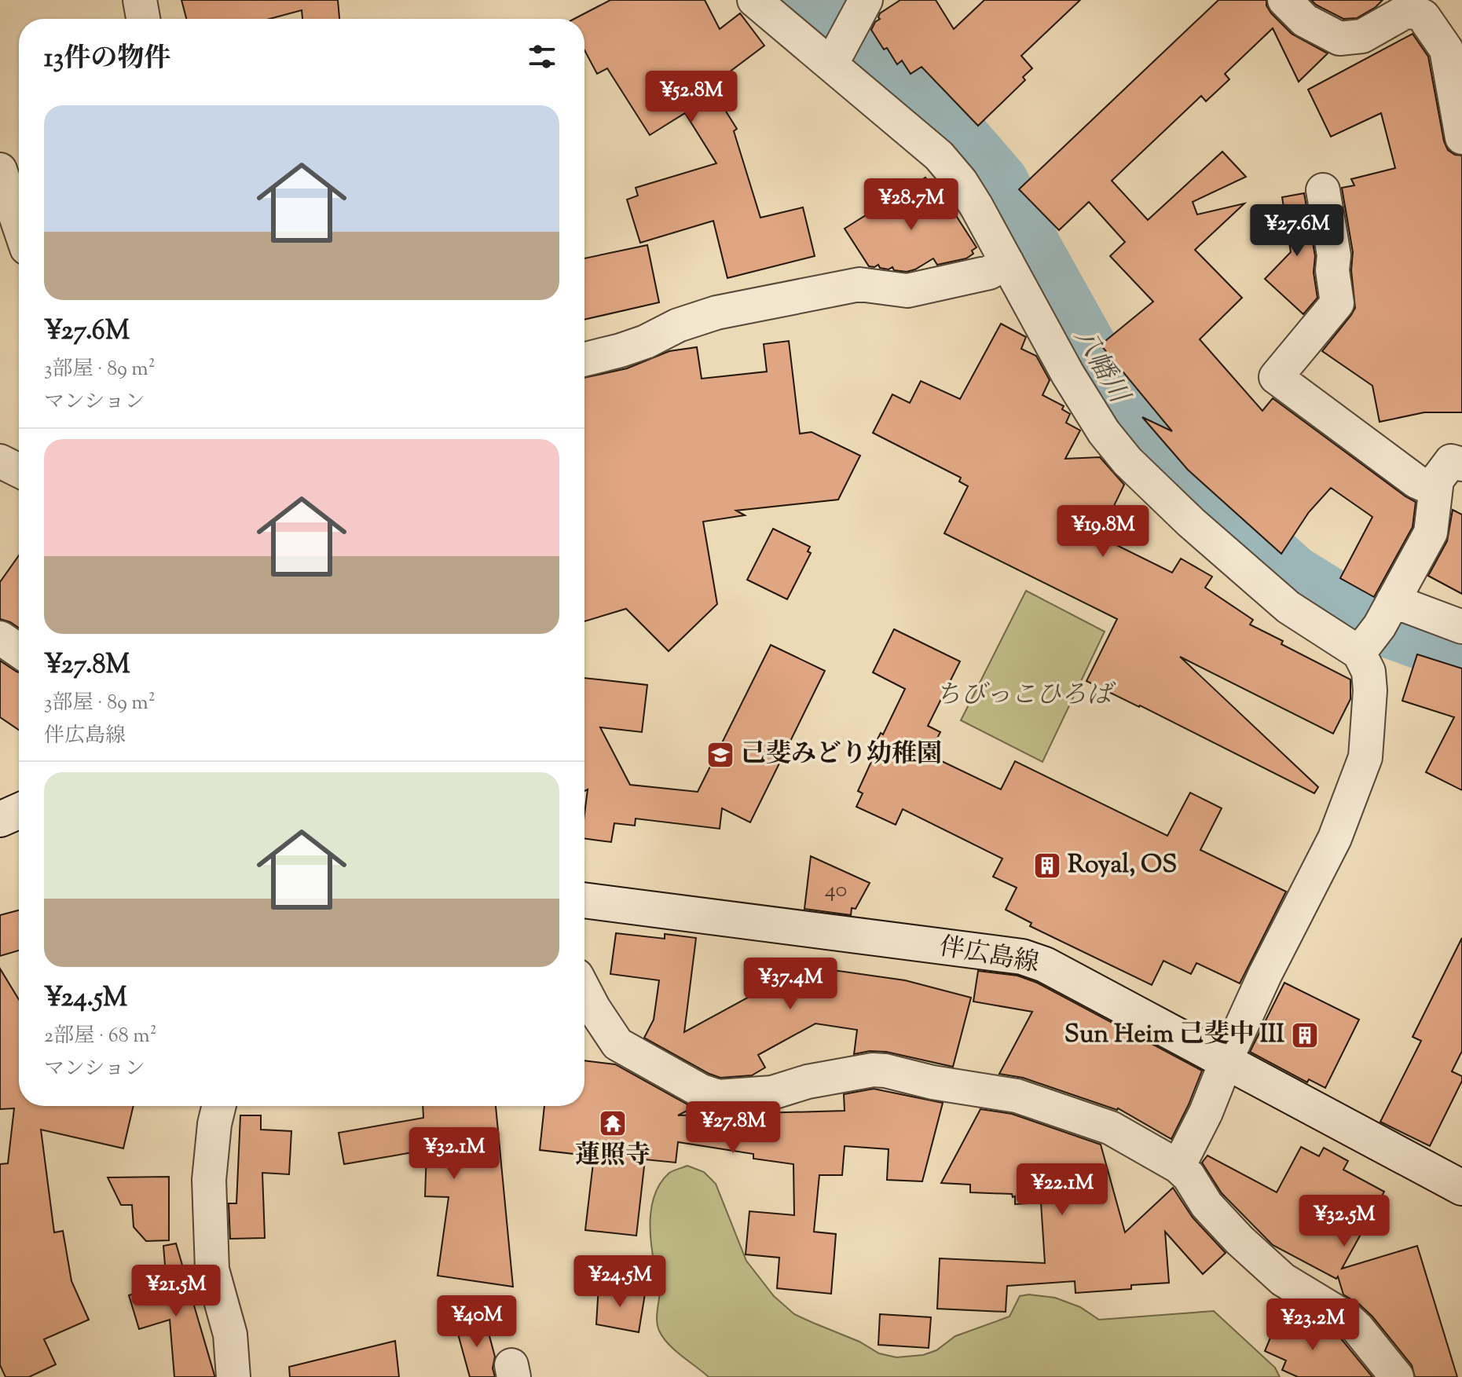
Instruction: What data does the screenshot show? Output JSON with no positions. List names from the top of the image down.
{
  "streets": {
    "main road": ["伴広島線"]
  },
  "water": ["八幡川"],
  "parks": ["ちびっこひろば"],
  "places": {
    "school or university": ["己斐みどり幼稚園"],
    "building": ["Royal, OS", "Sun Heim 己斐中 III"],
    "temple": ["蓮照寺"]
  },
  "house_numbers": ["40"],
  "page": {
    "heading": "13件の物件",
    "price": [
      "¥52.8M",
      "¥28.7M",
      "¥27.6M",
      "¥19.8M",
      "¥37.4M",
      "¥27.8M",
      "¥32.1M",
      "¥22.1M",
      "¥32.5M",
      "¥24.5M",
      "¥21.5M",
      "¥40M",
      "¥23.2M"
    ],
    "list": [
      {
        "name": "¥27.6M",
        "note": "3部屋 · 89 m² · マンション"
      },
      {
        "name": "¥27.8M",
        "note": "3部屋 · 89 m² · 伴広島線"
      },
      {
        "name": "¥24.5M",
        "note": "2部屋 · 68 m² · マンション"
      }
    ]
  }
}
